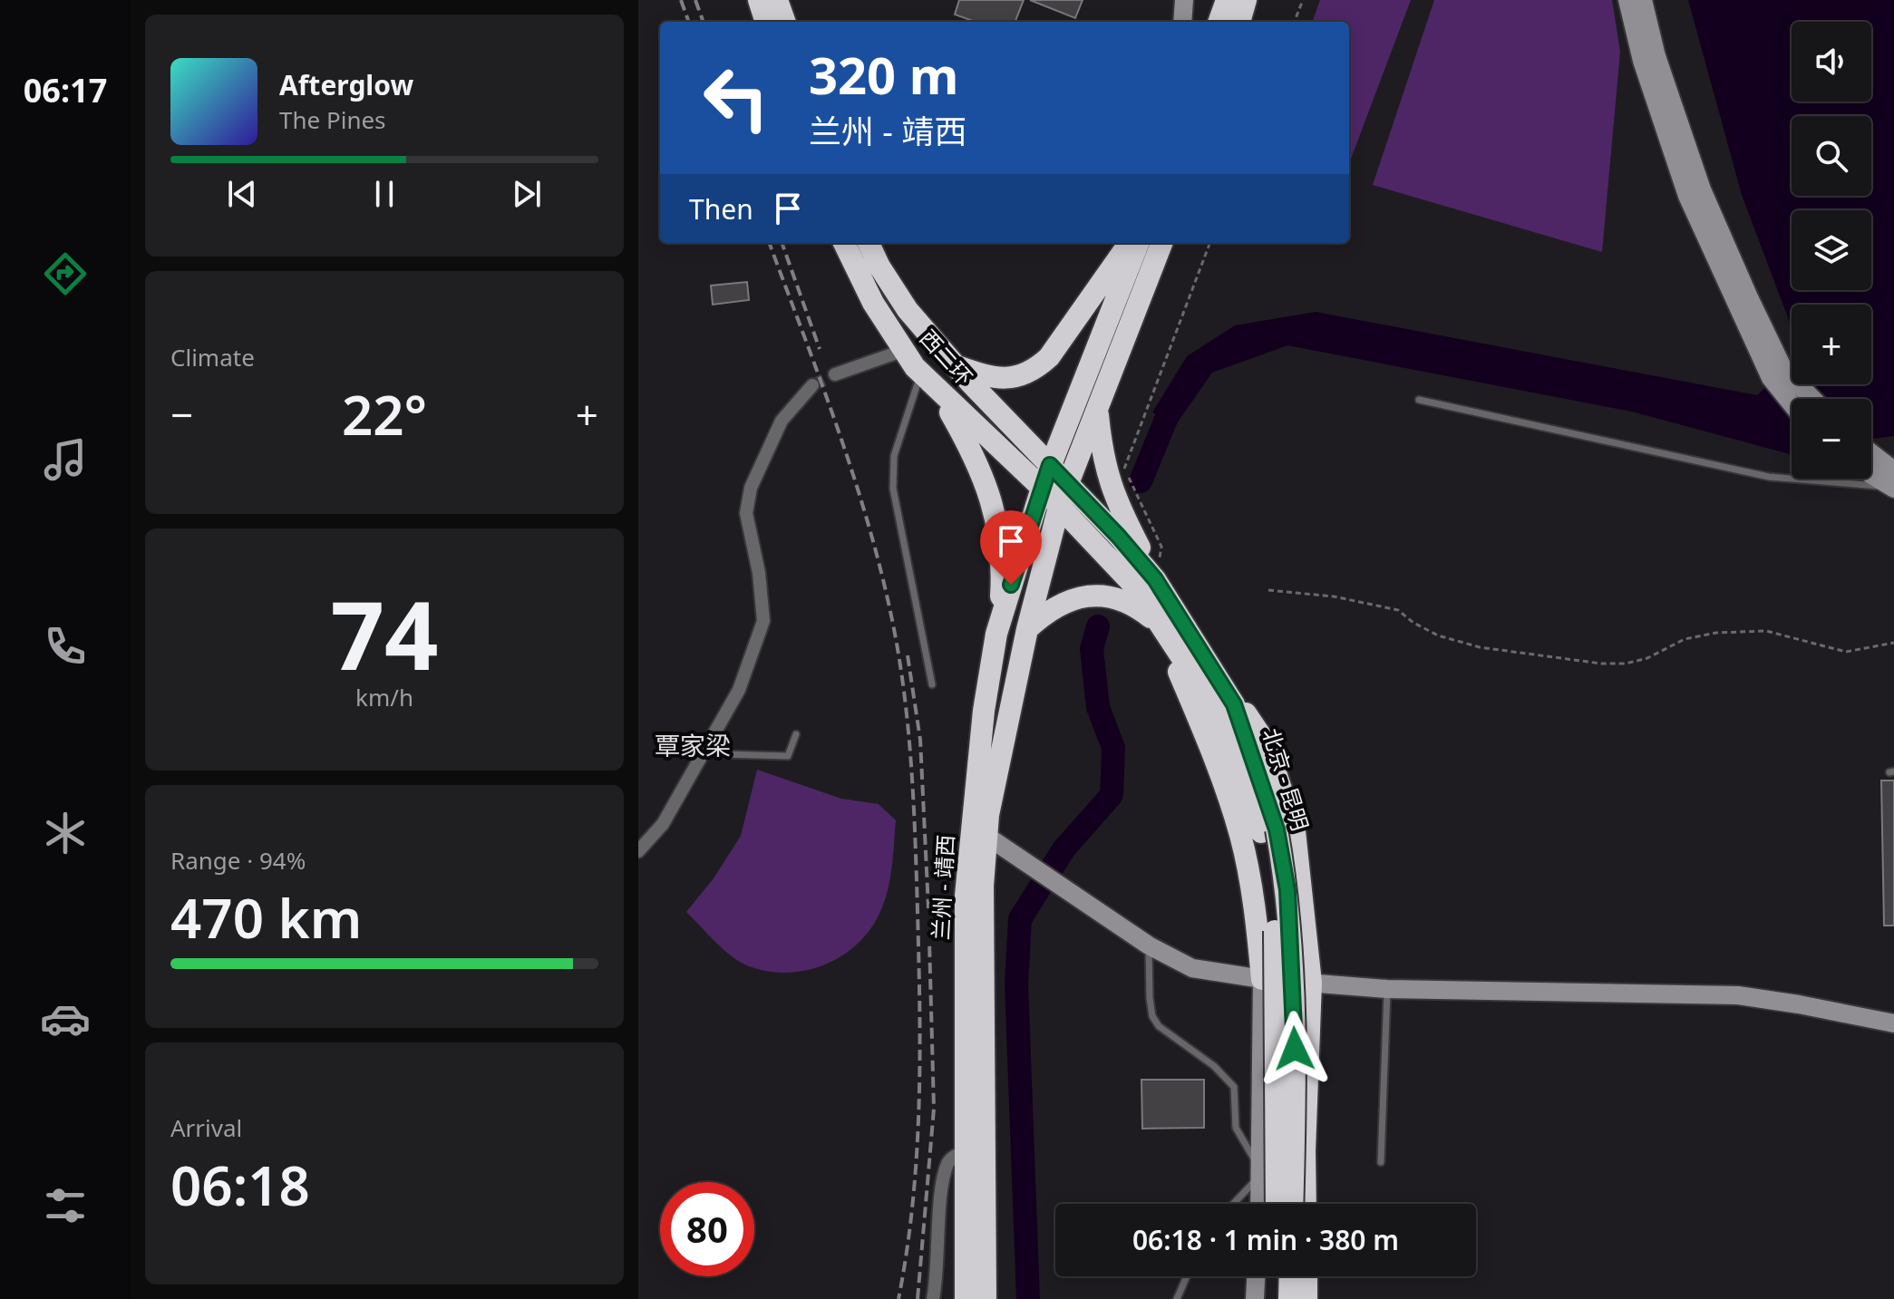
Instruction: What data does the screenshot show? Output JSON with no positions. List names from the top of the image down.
{
  "streets": {
    "highway": ["西二环", "北京 - 昆明", "兰州 - 靖西"]
  },
  "crossings": [
    ["西二环", "北京 - 昆明"],
    ["西二环", "兰州 - 靖西"],
    ["北京 - 昆明", "兰州 - 靖西"]
  ],
  "districts": ["覃家梁"],
  "page": {
    "tabs": "06:17",
    "map_buttons": ["+", "−"],
    "turn": ["320 m", "兰州 - 靖西"],
    "song": ["Afterglow", "The Pines"],
    "then": "Then",
    "tile": [
      "Climate",
      ["74", "km/h"],
      ["Range · 94%", "470 km"],
      ["Arrival", "06:18"]
    ],
    "heat": ["−", "22°", "+"],
    "limit": "80",
    "trip": "06:18 · 1 min · 380 m"
  }
}
